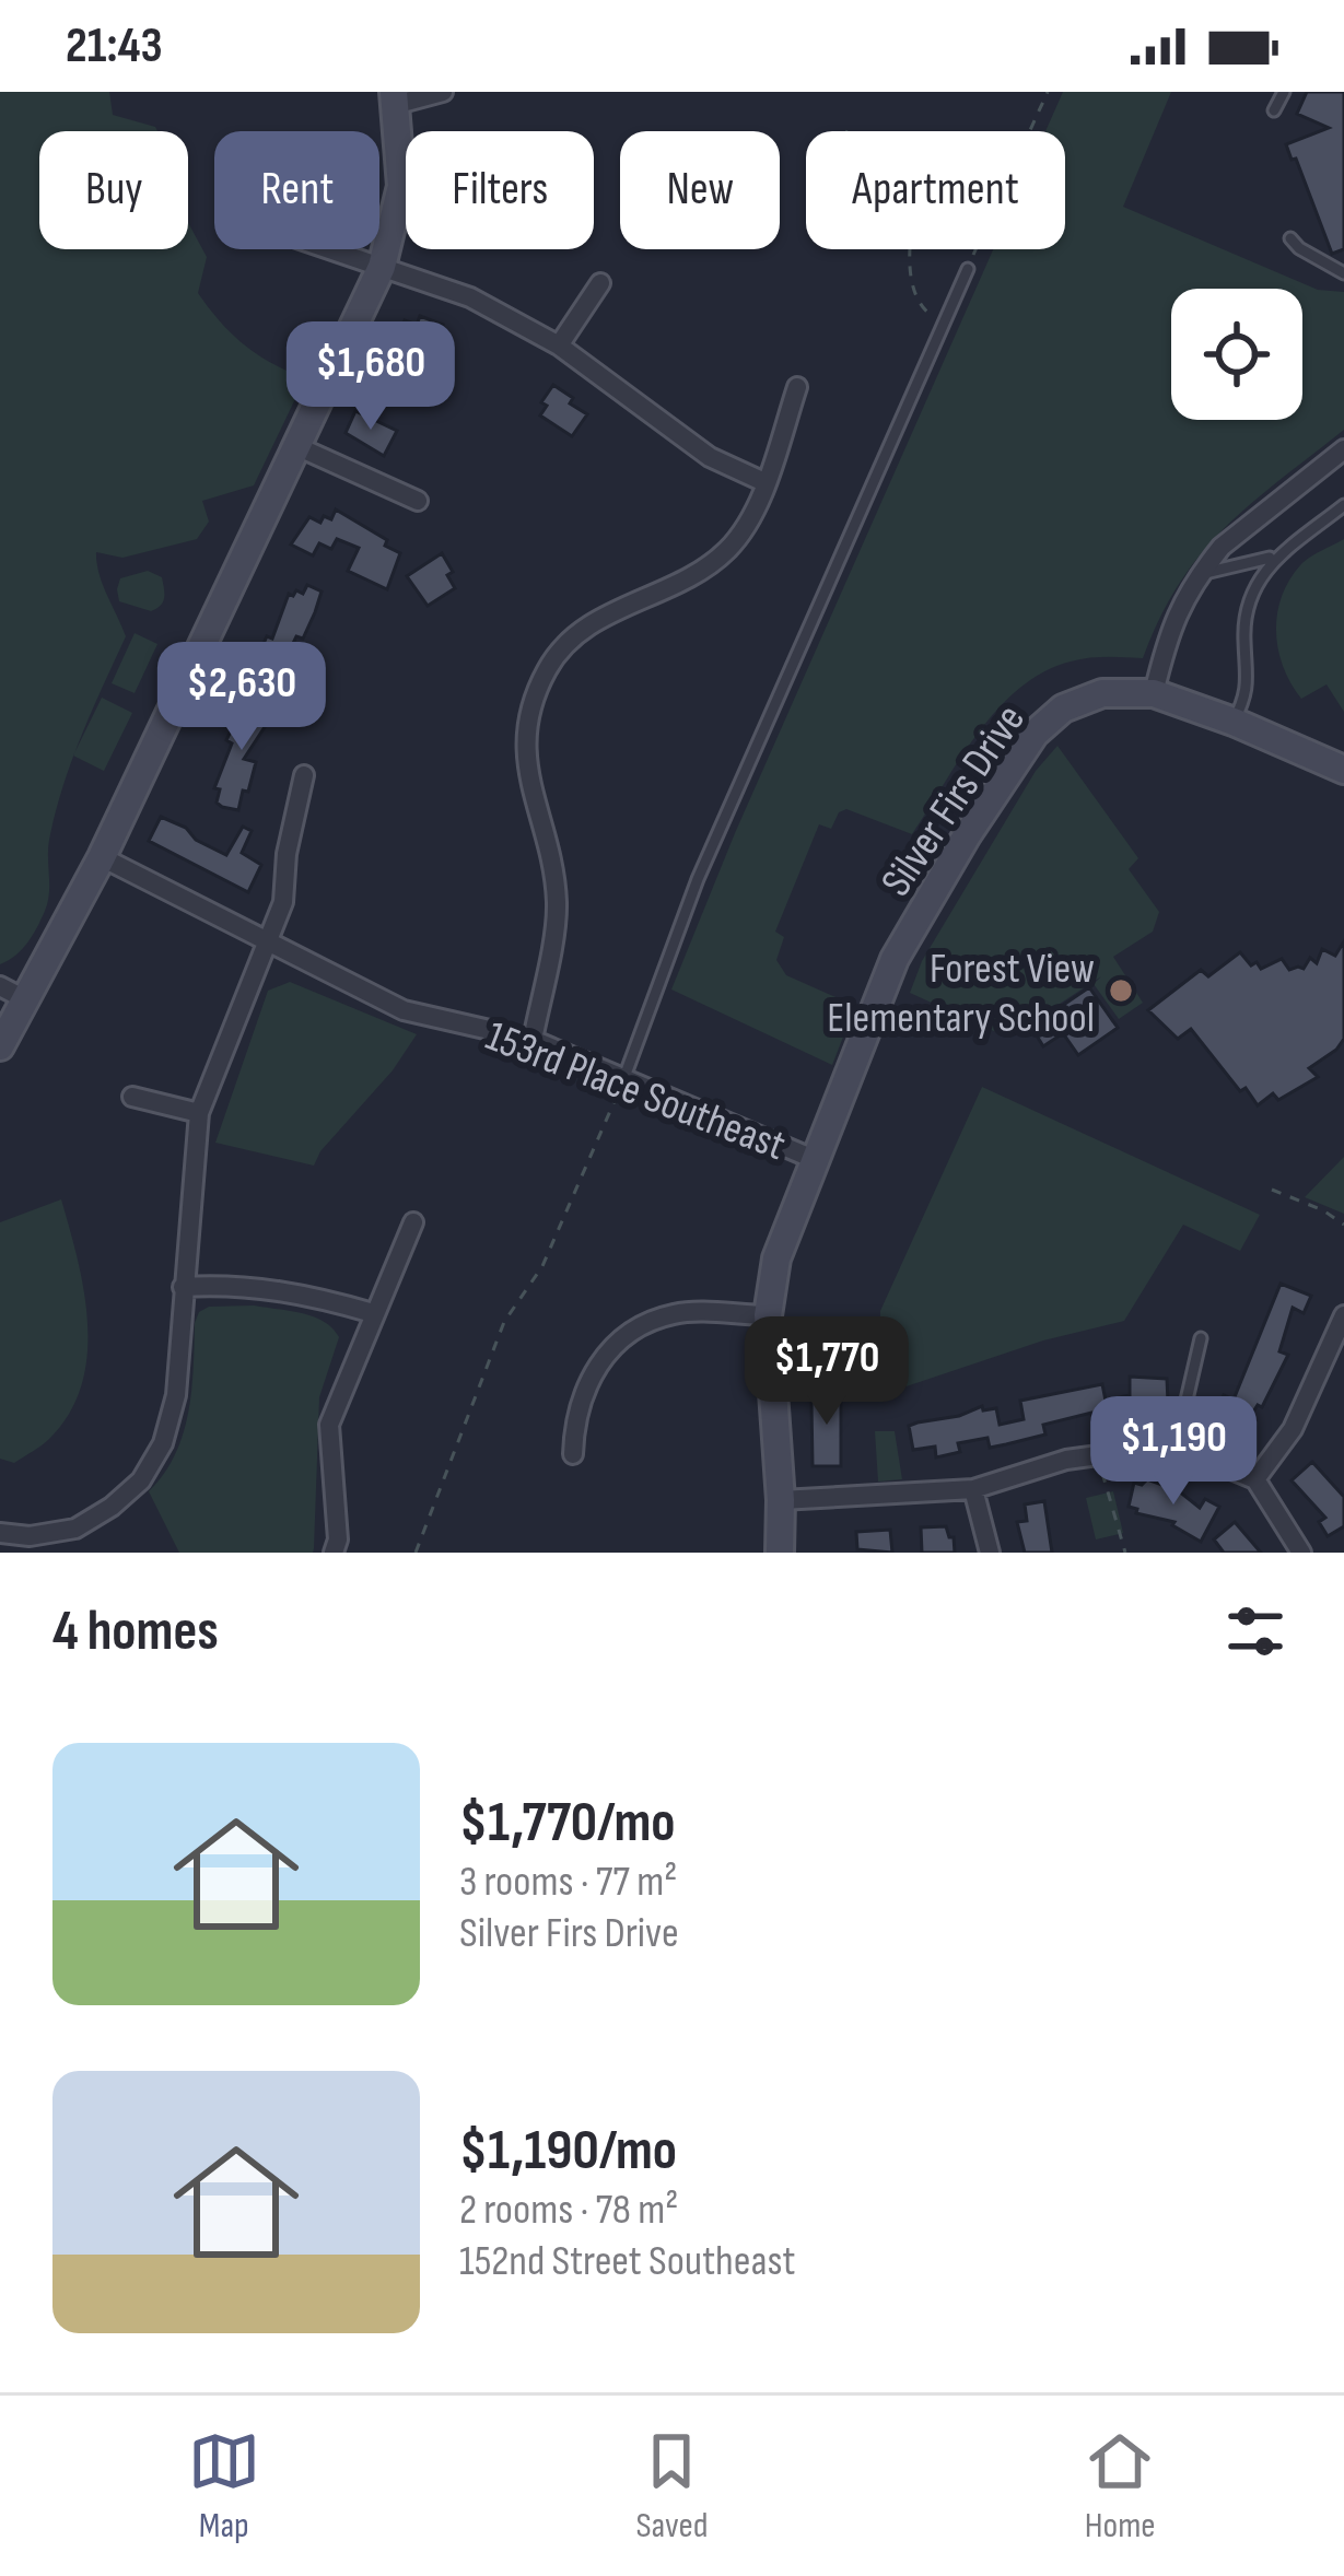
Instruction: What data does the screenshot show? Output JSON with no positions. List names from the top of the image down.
{
  "streets": {
    "street": ["Silver Firs Drive", "153rd Place Southeast"]
  },
  "crossings": [
    ["Silver Firs Drive", "153rd Place Southeast"]
  ],
  "places": ["Forest View Elementary School"],
  "page": {
    "status": "21:43",
    "chip": [
      "Buy",
      "Rent",
      "Filters",
      "New",
      "Apartment"
    ],
    "price": [
      "$1,680",
      "$2,630",
      "$1,770",
      "$1,190"
    ],
    "heading": "4 homes",
    "list": [
      {
        "name": "$1,770/mo",
        "note": "3 rooms · 77 m² · Silver Firs Drive"
      },
      {
        "name": "$1,190/mo",
        "note": "2 rooms · 78 m² · 152nd Street Southeast"
      }
    ],
    "tabs": ["Map", "Saved", "Home"]
  }
}
